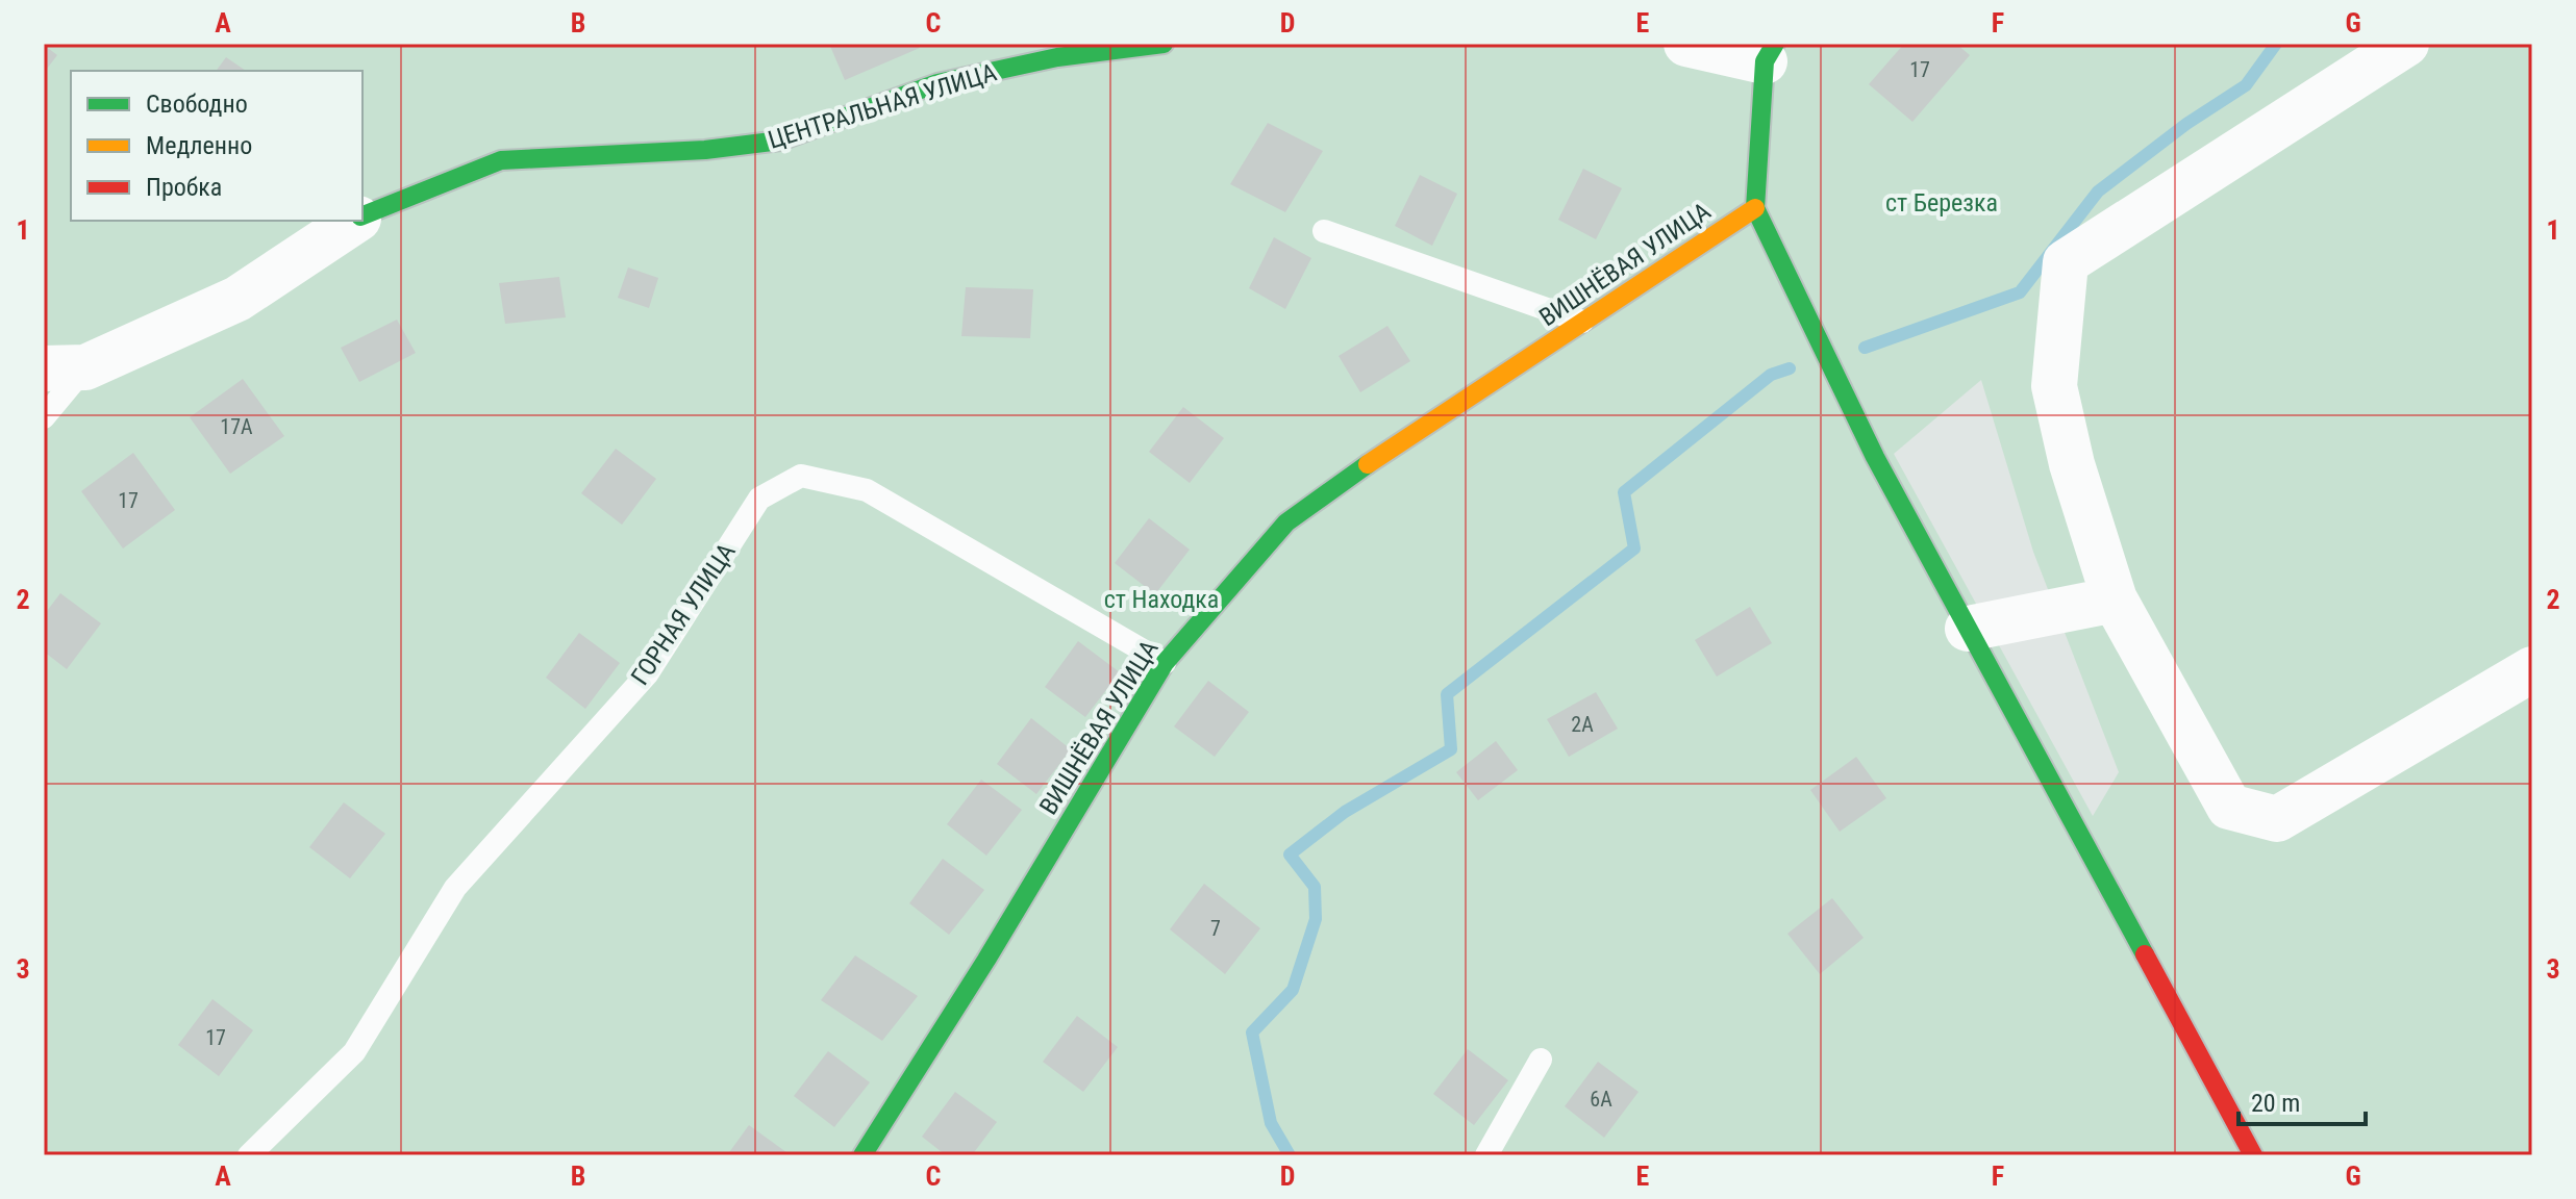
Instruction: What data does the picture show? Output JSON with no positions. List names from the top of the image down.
{
  "streets": {
    "street": ["ЦЕНТРАЛЬНАЯ УЛИЦА", "ВИШНЁВАЯ УЛИЦА"],
    "lane": ["ГОРНАЯ УЛИЦА"]
  },
  "crossings": [
    ["ВИШНЁВАЯ УЛИЦА", "ГОРНАЯ УЛИЦА"]
  ],
  "parks": ["ст Березка", "ст Находка"],
  "house_numbers": [
    "17",
    "17А",
    "17",
    "2А",
    "7",
    "17",
    "6А"
  ],
  "legend": ["Свободно", "Медленно", "Пробка"],
  "scale_bar": "20 m",
  "grid": {
    "columns": [
      "A",
      "B",
      "C",
      "D",
      "E",
      "F",
      "G"
    ],
    "rows": ["1", "2", "3"]
  }
}
